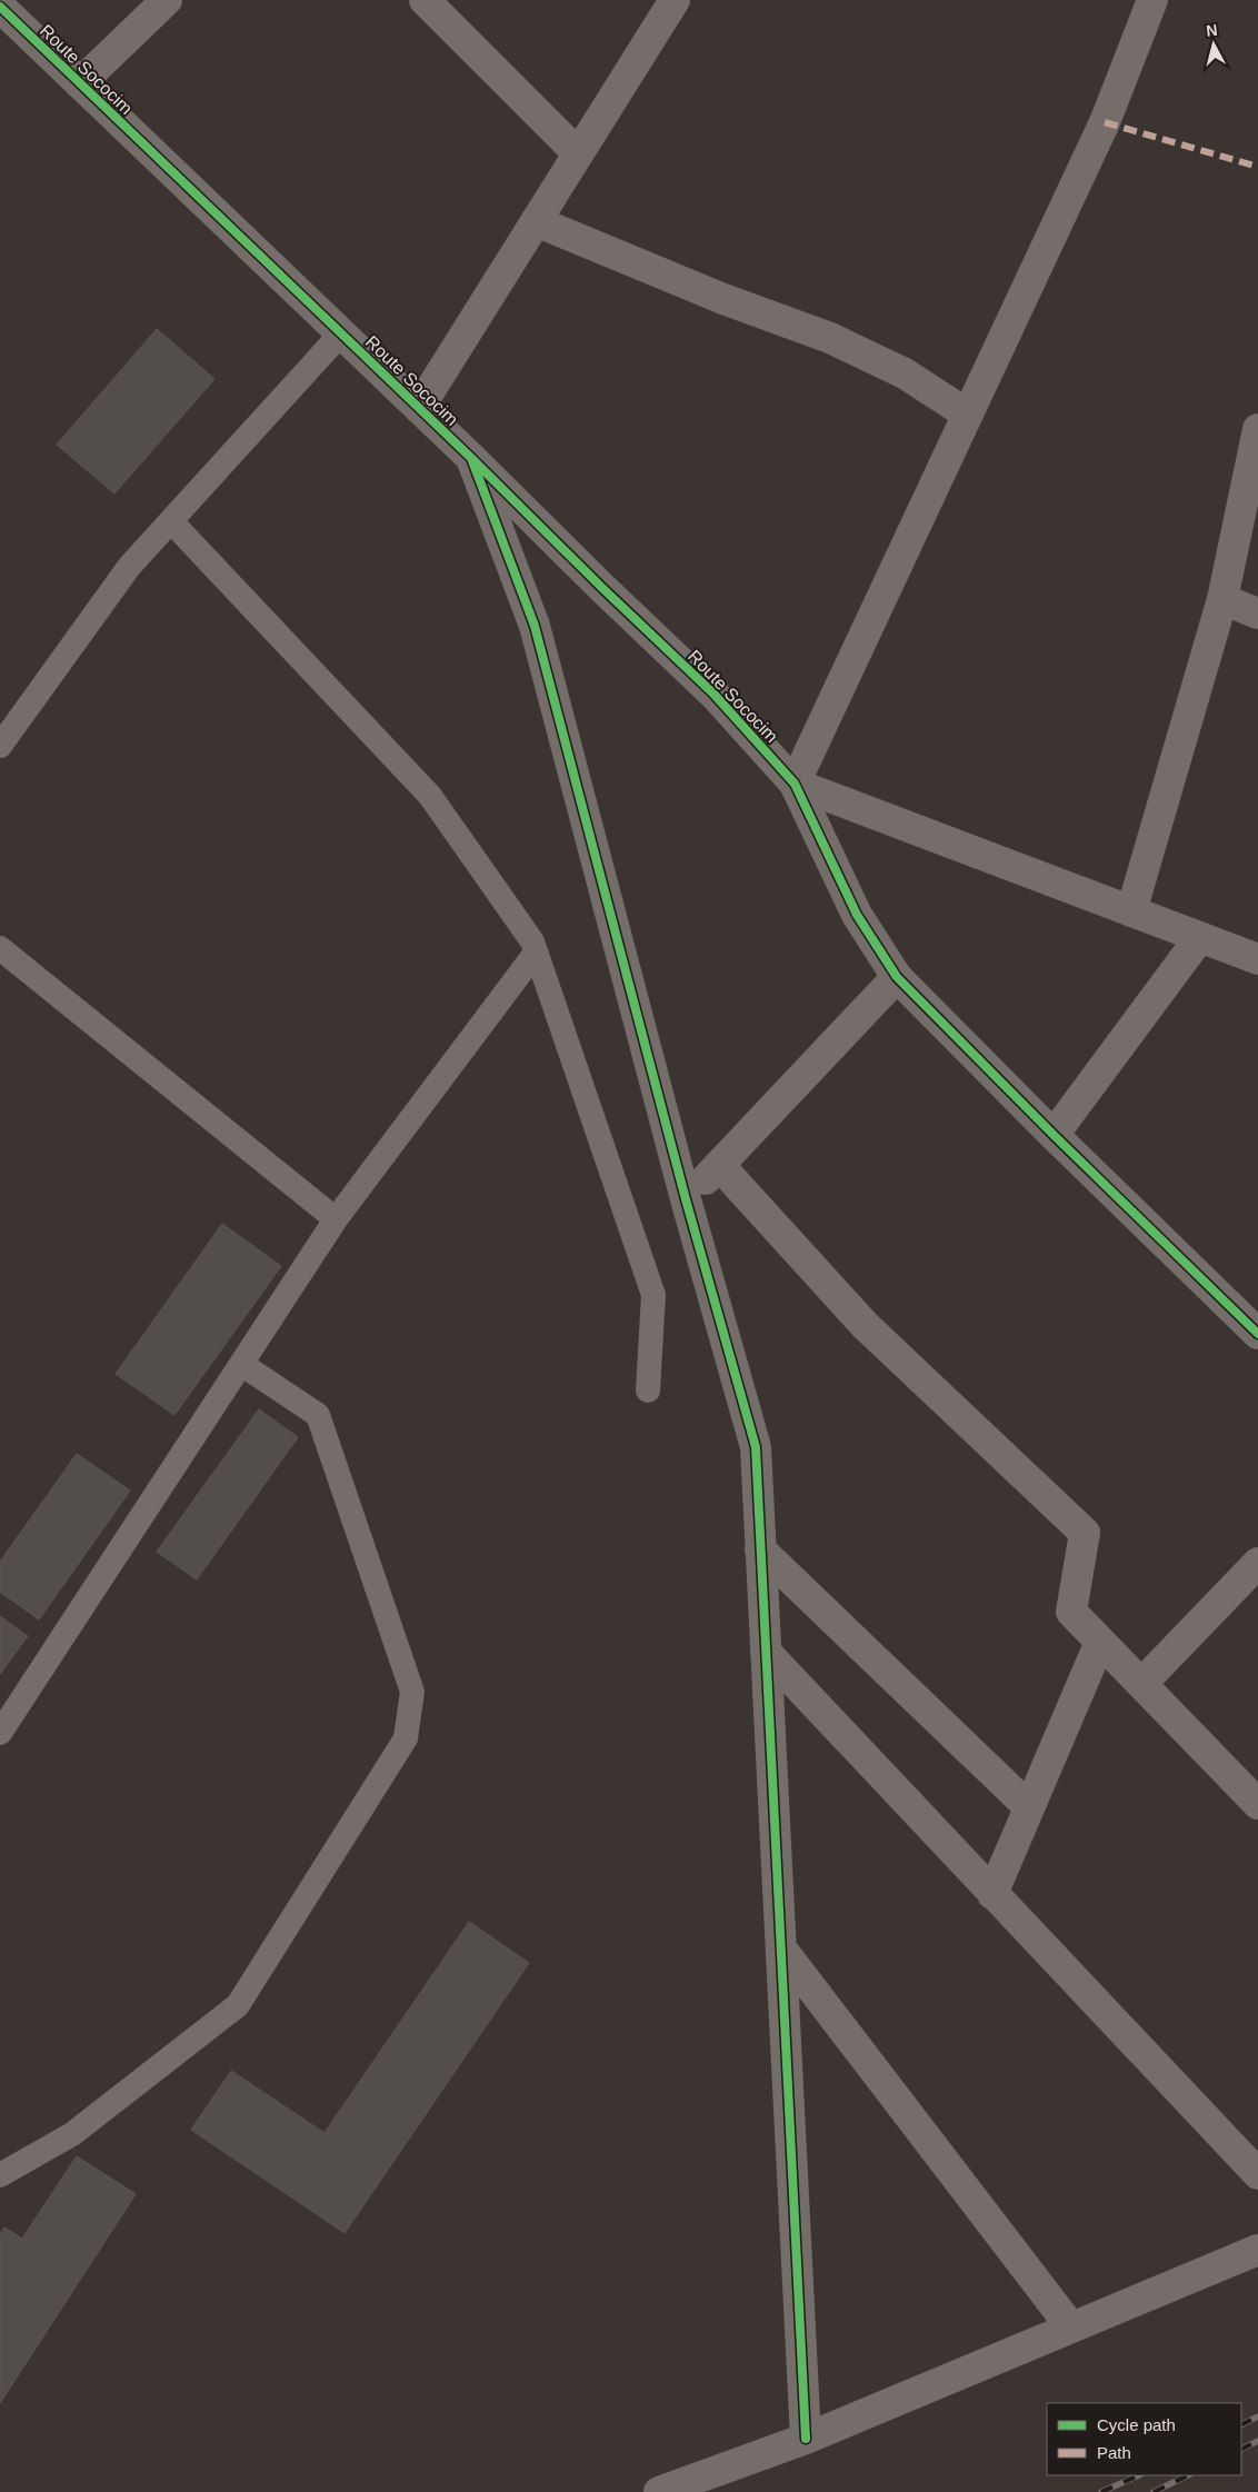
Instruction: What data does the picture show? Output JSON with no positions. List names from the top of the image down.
{
  "streets": {
    "street": ["Route Sococim"]
  },
  "legend": ["Cycle path", "Path"],
  "north": "top"
}
